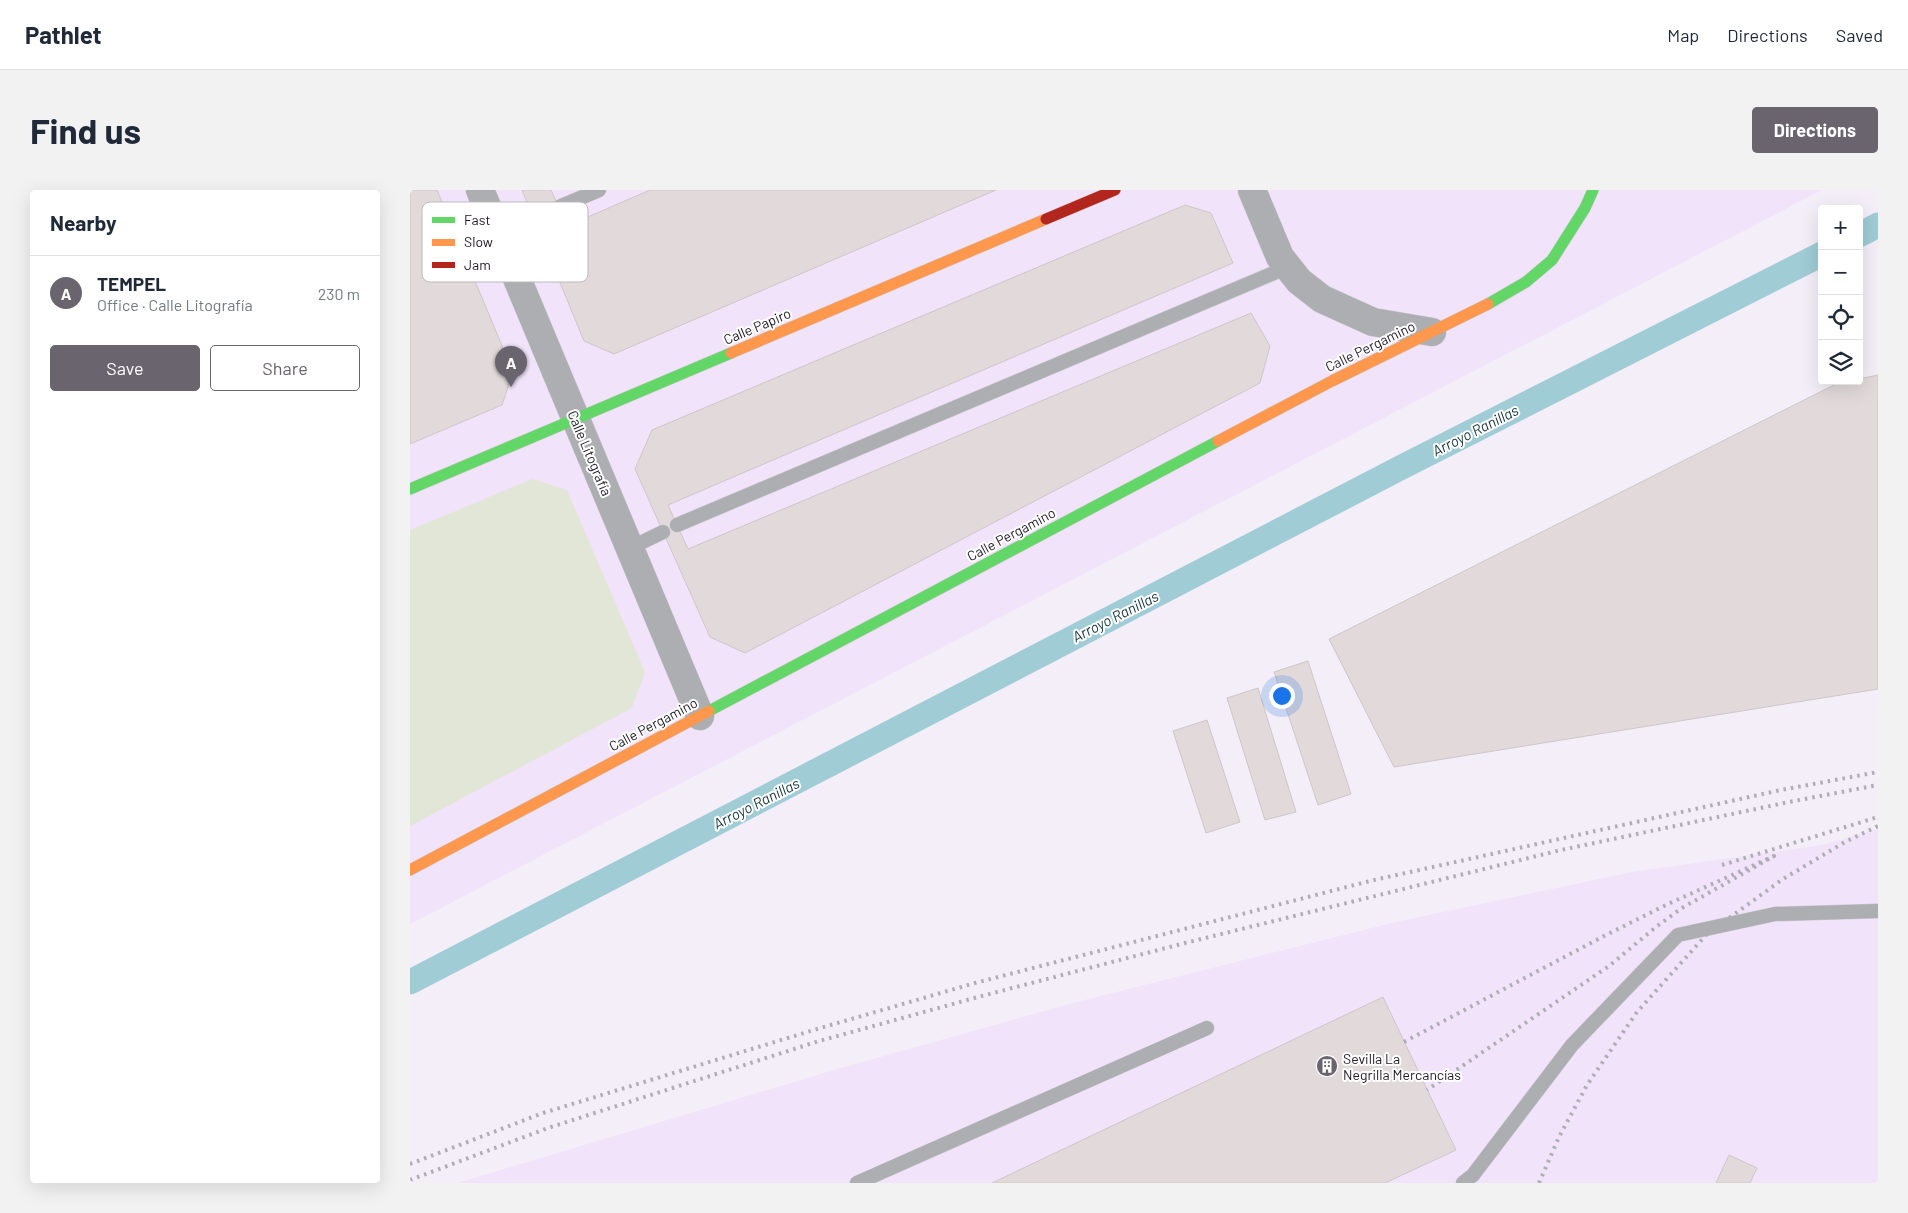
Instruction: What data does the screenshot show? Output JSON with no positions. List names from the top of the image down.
{
  "streets": {
    "street": ["Calle Papiro", "Calle Pergamino", "Calle Litografía"]
  },
  "crossings": [
    ["Calle Papiro", "Calle Litografía"],
    ["Calle Pergamino", "Calle Litografía"]
  ],
  "water": ["Arroyo Ranillas"],
  "places": {
    "building": ["Sevilla La Negrilla Mercancías"]
  },
  "legend": ["Fast", "Slow", "Jam"],
  "page": {
    "header": "Pathlet",
    "nav": ["Map", "Directions", "Saved"],
    "buttons": [
      "Directions",
      ["Save", "Share"]
    ],
    "title": "Find us",
    "heading": "Nearby",
    "map_buttons": ["+", "−"],
    "list": [
      {
        "mark": "A",
        "name": "TEMPEL",
        "note": "Office · Calle Litografía",
        "value": "230 m"
      }
    ],
    "pins": "A"
  }
}
